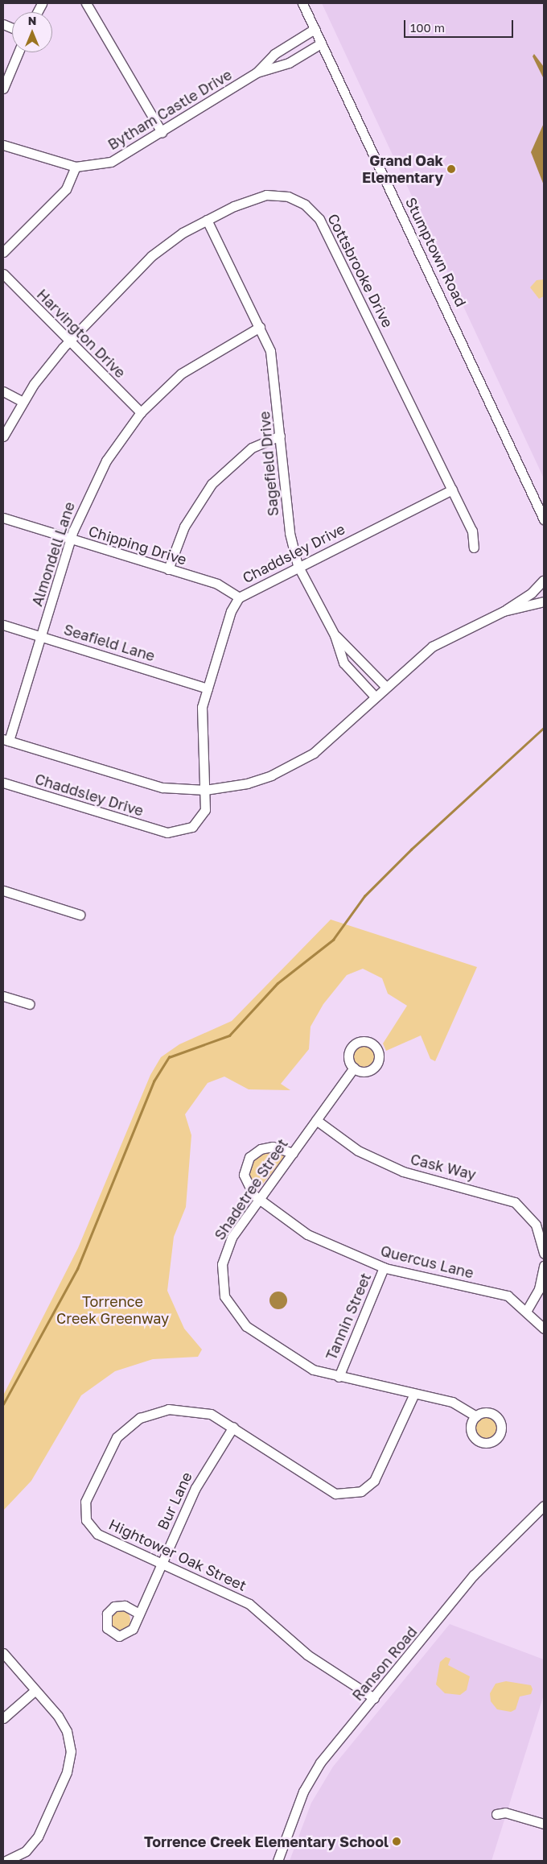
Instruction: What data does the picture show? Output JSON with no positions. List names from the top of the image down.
{
  "streets": {
    "street": [
      "Bytham Castle Drive",
      "Stumptown Road",
      "Cottsbrooke Drive",
      "Harvington Drive",
      "Sagefield Drive",
      "Chipping Drive",
      "Chaddsley Drive",
      "Almondell Lane",
      "Seafield Lane",
      "Cask Way",
      "Shadetree Street",
      "Quercus Lane",
      "Tannin Street",
      "Bur Lane",
      "Hightower Oak Street",
      "Ranson Road"
    ]
  },
  "crossings": [
    ["Bytham Castle Drive", "Stumptown Road"],
    ["Cottsbrooke Drive", "Harvington Drive"],
    ["Cottsbrooke Drive", "Sagefield Drive"],
    ["Cottsbrooke Drive", "Chaddsley Drive"],
    ["Harvington Drive", "Almondell Lane"],
    ["Sagefield Drive", "Chaddsley Drive"],
    ["Sagefield Drive", "Almondell Lane"],
    ["Chipping Drive", "Chaddsley Drive"],
    ["Chipping Drive", "Almondell Lane"],
    ["Chaddsley Drive", "Seafield Lane"],
    ["Almondell Lane", "Seafield Lane"],
    ["Cask Way", "Shadetree Street"],
    ["Shadetree Street", "Quercus Lane"],
    ["Shadetree Street", "Tannin Street"],
    ["Shadetree Street", "Hightower Oak Street"],
    ["Quercus Lane", "Tannin Street"],
    ["Bur Lane", "Hightower Oak Street"],
    ["Hightower Oak Street", "Ranson Road"]
  ],
  "parks": ["Torrence Creek Greenway"],
  "places": ["Grand Oak Elementary", "Torrence Creek Elementary School"],
  "scale_bar": "100 m",
  "north": "top"
}
